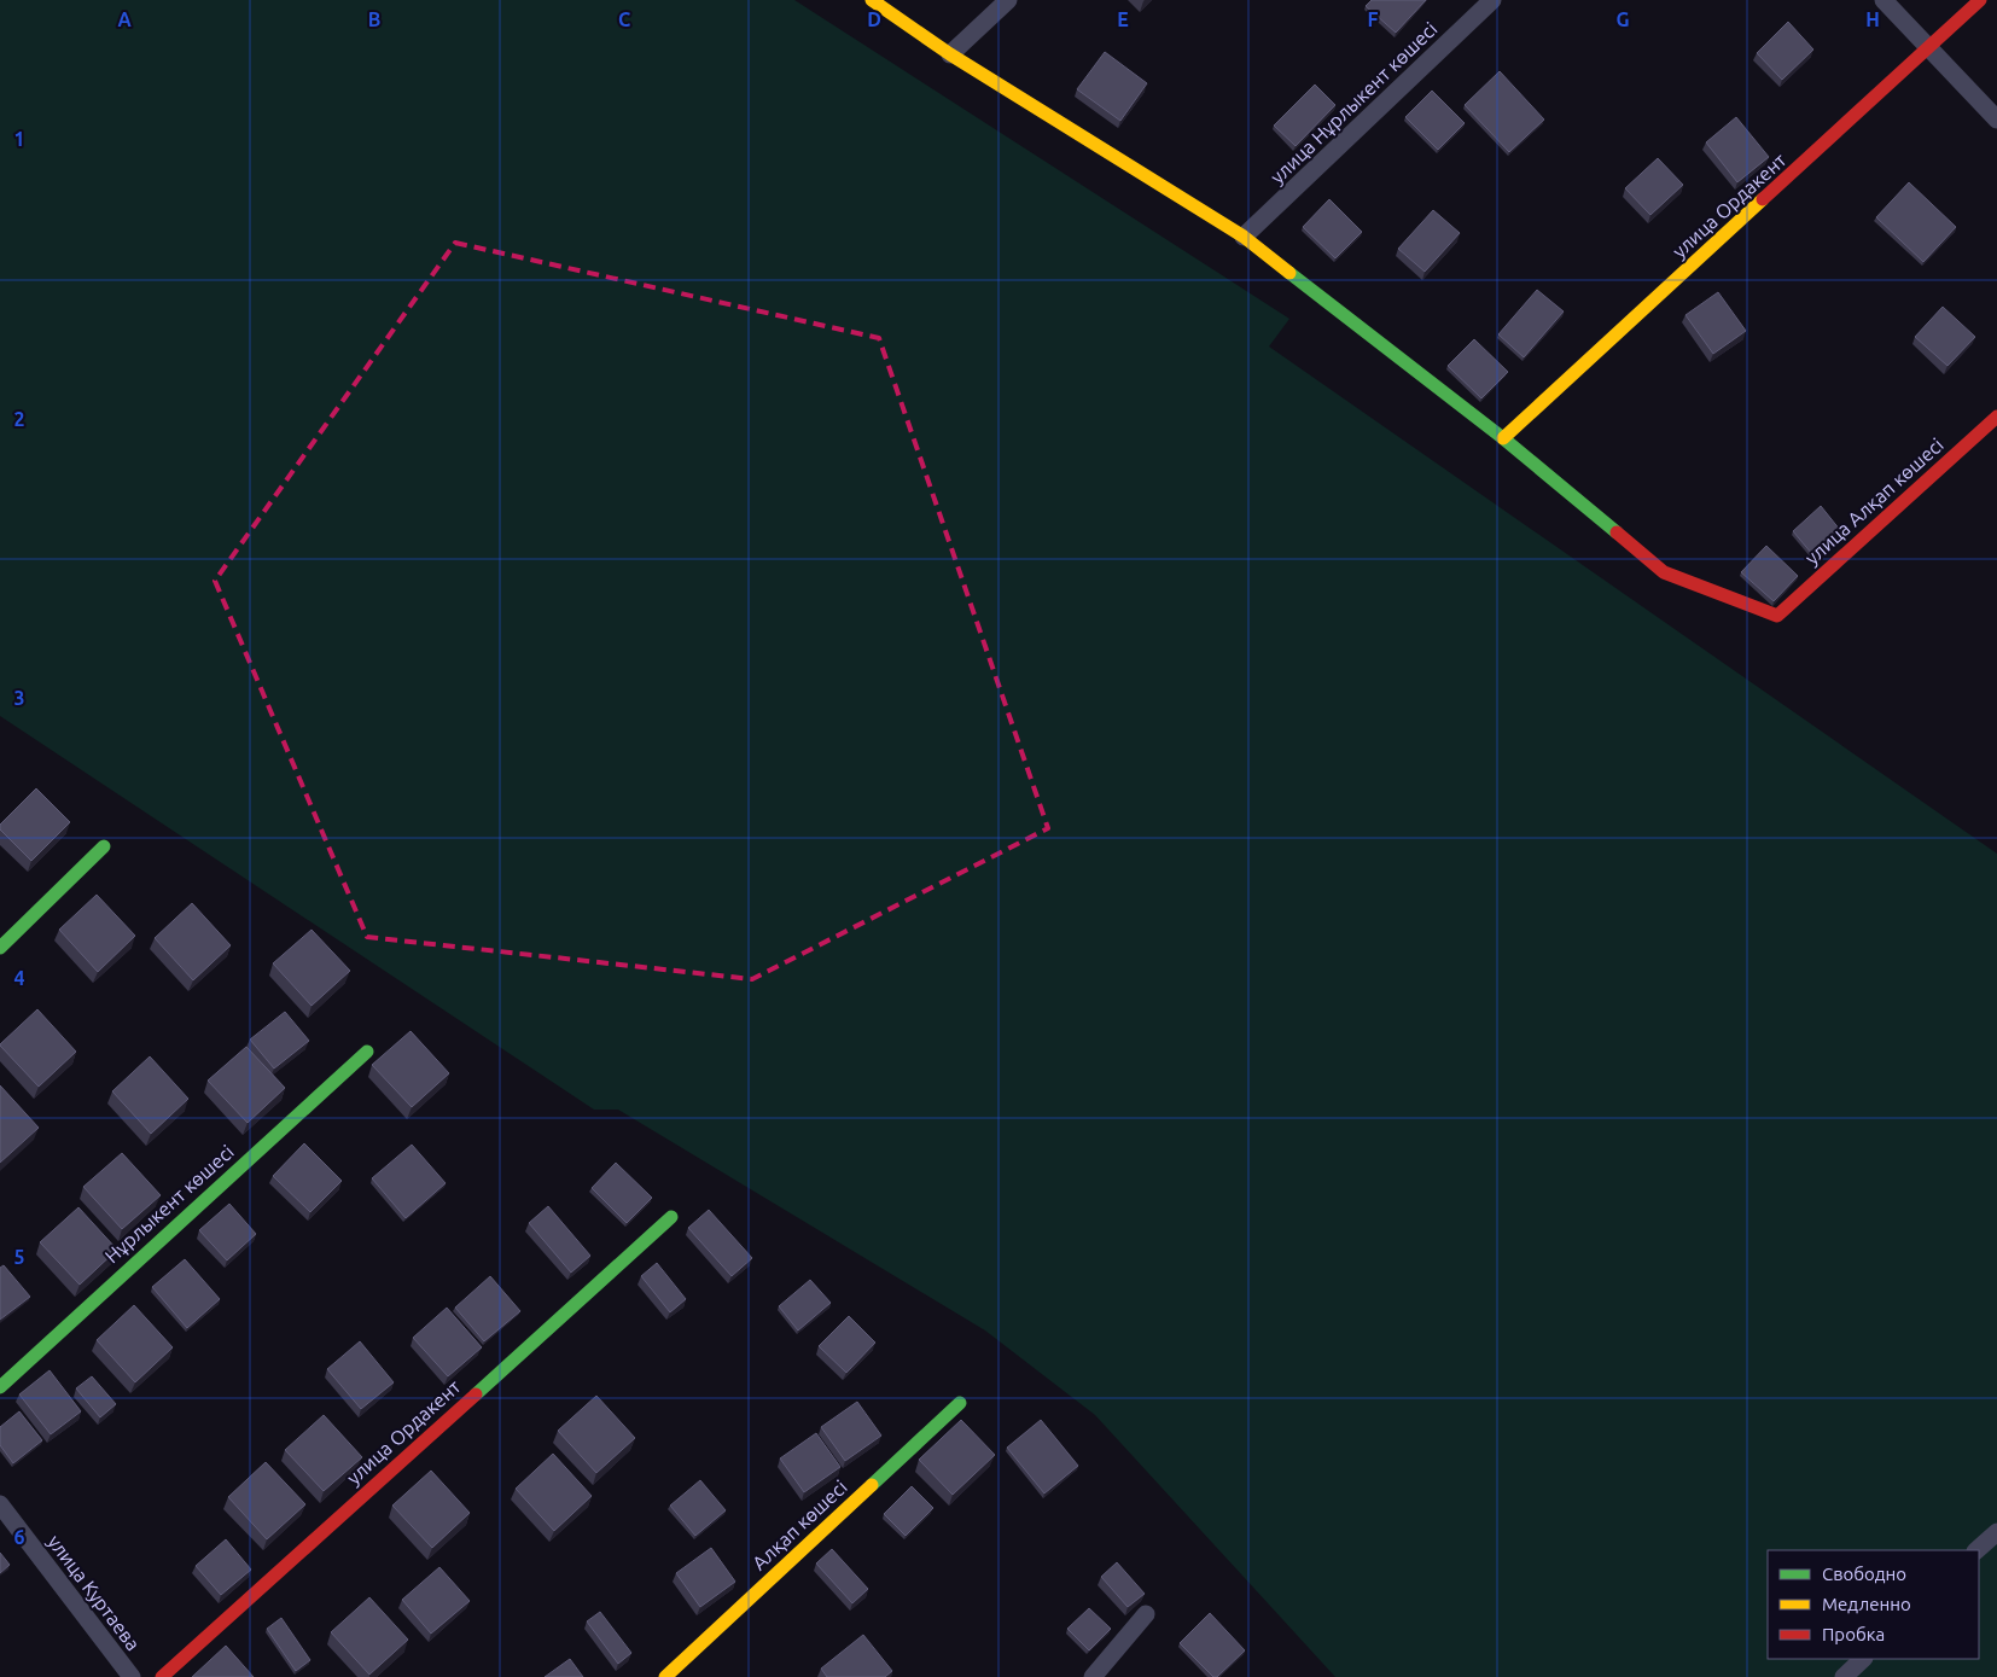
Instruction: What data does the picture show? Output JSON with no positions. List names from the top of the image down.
{
  "streets": {
    "street": [
      "улица Нұрлыкент көшесі",
      "улица Ордакент",
      "улица Алқап көшесі",
      "Нұрлыкент көшесі",
      "Алқап көшесі",
      "улица Куртаева"
    ]
  },
  "crossings": [
    ["улица Ордакент", "улица Алқап көшесі"]
  ],
  "legend": ["Свободно", "Медленно", "Пробка"],
  "grid": {
    "columns": [
      "A",
      "B",
      "C",
      "D",
      "E",
      "F",
      "G",
      "H"
    ],
    "rows": [
      "1",
      "2",
      "3",
      "4",
      "5",
      "6"
    ]
  }
}
